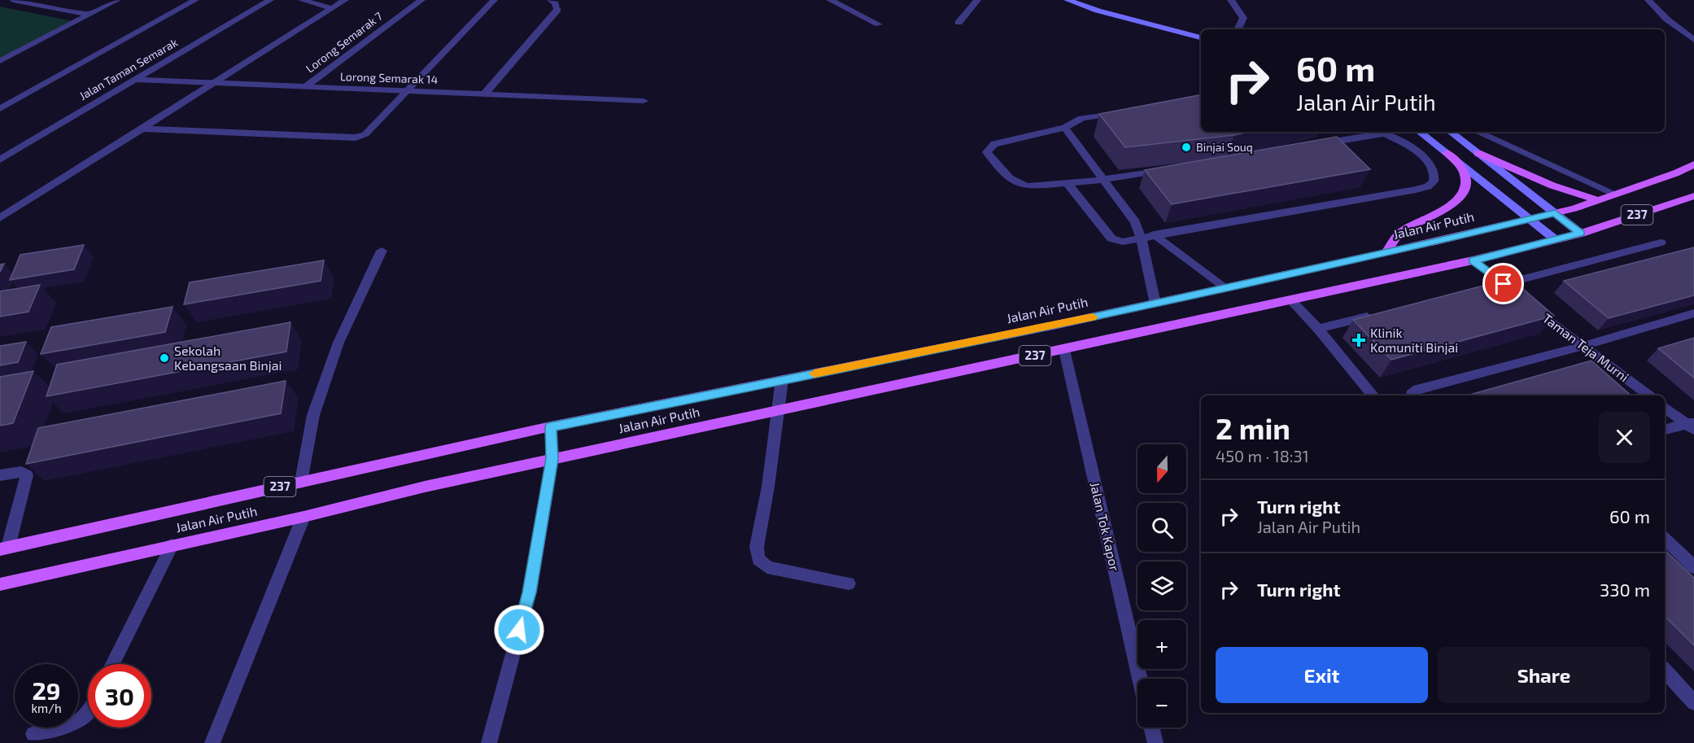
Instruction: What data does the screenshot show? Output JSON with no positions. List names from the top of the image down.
{
  "streets": {
    "main road": ["237", "Jalan Air Putih"],
    "street": [
      "Lorong Semarak 7",
      "Jalan Taman Semarak",
      "Lorong Semarak 14",
      "Taman Teja Murni",
      "Jalan Tok Kapor"
    ]
  },
  "crossings": [
    ["Lorong Semarak 7", "Lorong Semarak 14"],
    ["Jalan Taman Semarak", "Lorong Semarak 14"],
    ["Jalan Air Putih", "Taman Teja Murni"],
    ["Jalan Air Putih", "Jalan Tok Kapor"]
  ],
  "places": {
    "other": ["Binjai Souq", "Sekolah Kebangsaan Binjai"],
    "health": ["Klinik Komuniti Binjai"]
  },
  "north": "bottom",
  "page": {
    "turn": ["60 m", "Jalan Air Putih"],
    "heading": ["2 min", "450 m · 18:31"],
    "map_buttons": ["+", "−"],
    "list": [
      {
        "name": "Turn right",
        "note": "Jalan Air Putih",
        "value": "60 m"
      },
      {
        "name": "Turn right",
        "value": "330 m"
      }
    ],
    "buttons": ["Exit", "Share"],
    "speed": "29 km/h",
    "limit": "30"
  }
}
